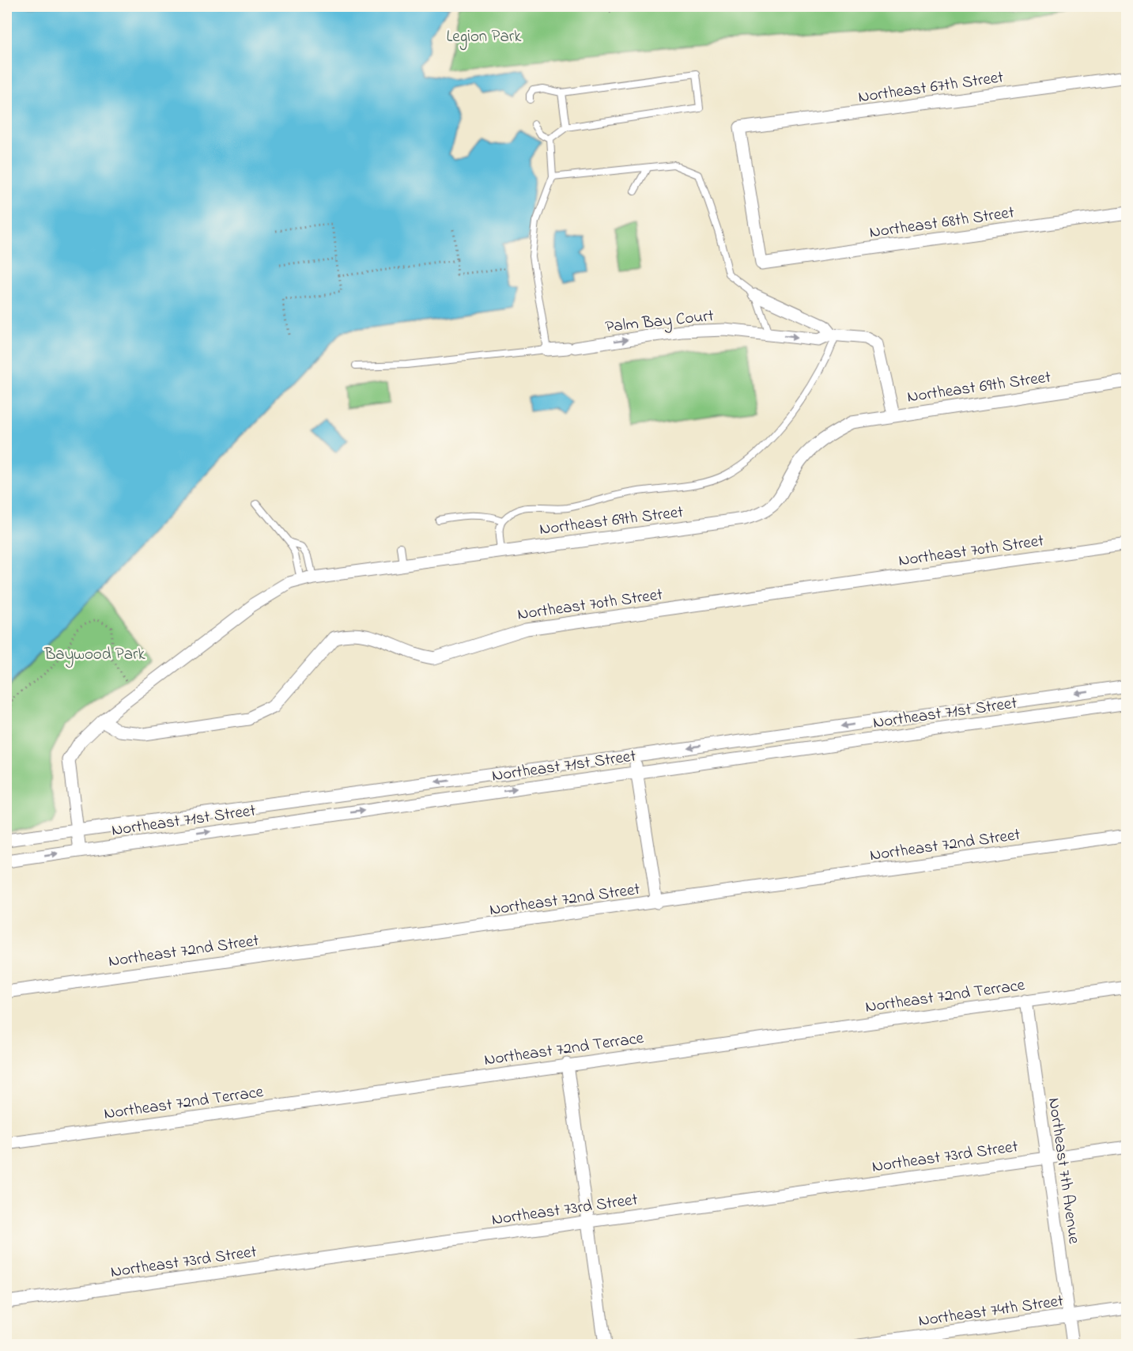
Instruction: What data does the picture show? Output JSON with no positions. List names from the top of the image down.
{
  "streets": {
    "street": [
      "Northeast 67th Street",
      "Northeast 68th Street",
      "Palm Bay Court",
      "Northeast 69th Street",
      "Northeast 70th Street",
      "Northeast 71st Street",
      "Northeast 72nd Street",
      "Northeast 72nd Terrace",
      "Northeast 73rd Street",
      "Northeast 7th Avenue",
      "Northeast 74th Street"
    ]
  },
  "crossings": [
    ["Northeast 67th Street", "Northeast 68th Street"],
    ["Palm Bay Court", "Northeast 69th Street"],
    ["Northeast 69th Street", "Northeast 70th Street"],
    ["Northeast 69th Street", "Northeast 71st Street"],
    ["Northeast 72nd Terrace", "Northeast 7th Avenue"],
    ["Northeast 73rd Street", "Northeast 7th Avenue"],
    ["Northeast 7th Avenue", "Northeast 74th Street"]
  ],
  "one_way": ["Palm Bay Court"],
  "parks": ["Legion Park", "Baywood Park"]
}
